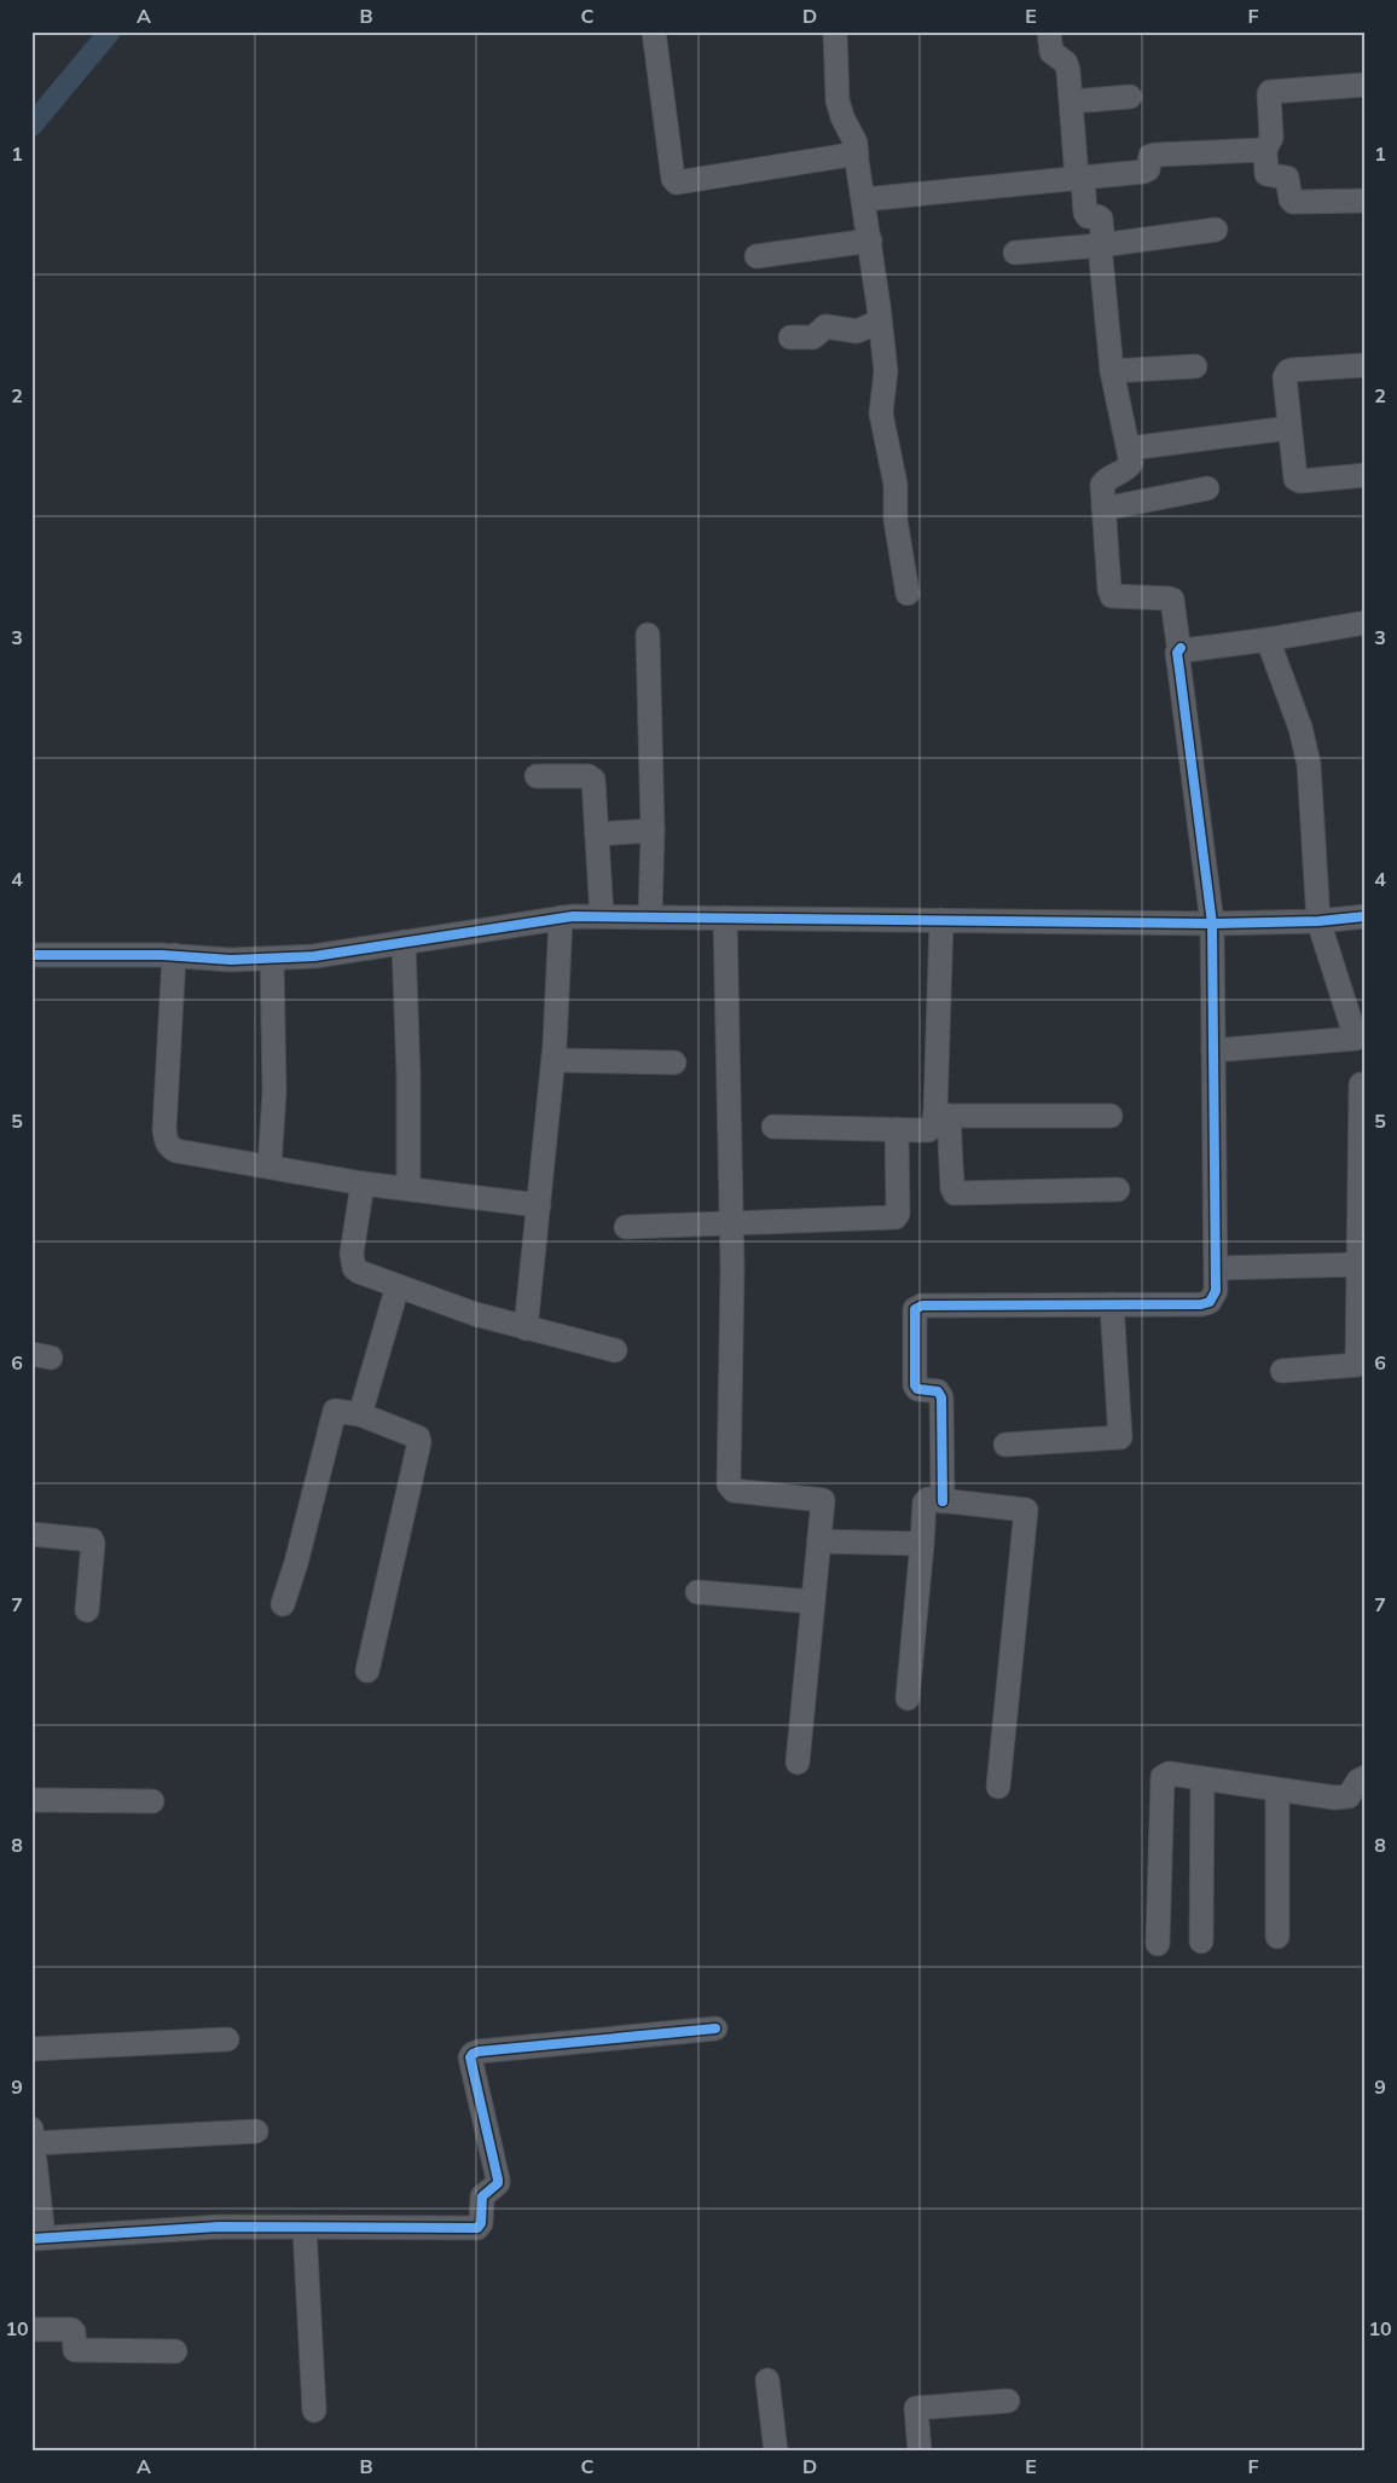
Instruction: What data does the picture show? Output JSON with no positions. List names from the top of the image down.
{
  "grid": {
    "columns": [
      "A",
      "B",
      "C",
      "D",
      "E",
      "F"
    ],
    "rows": [
      "1",
      "2",
      "3",
      "4",
      "5",
      "6",
      "7",
      "8",
      "9",
      "10"
    ]
  }
}
